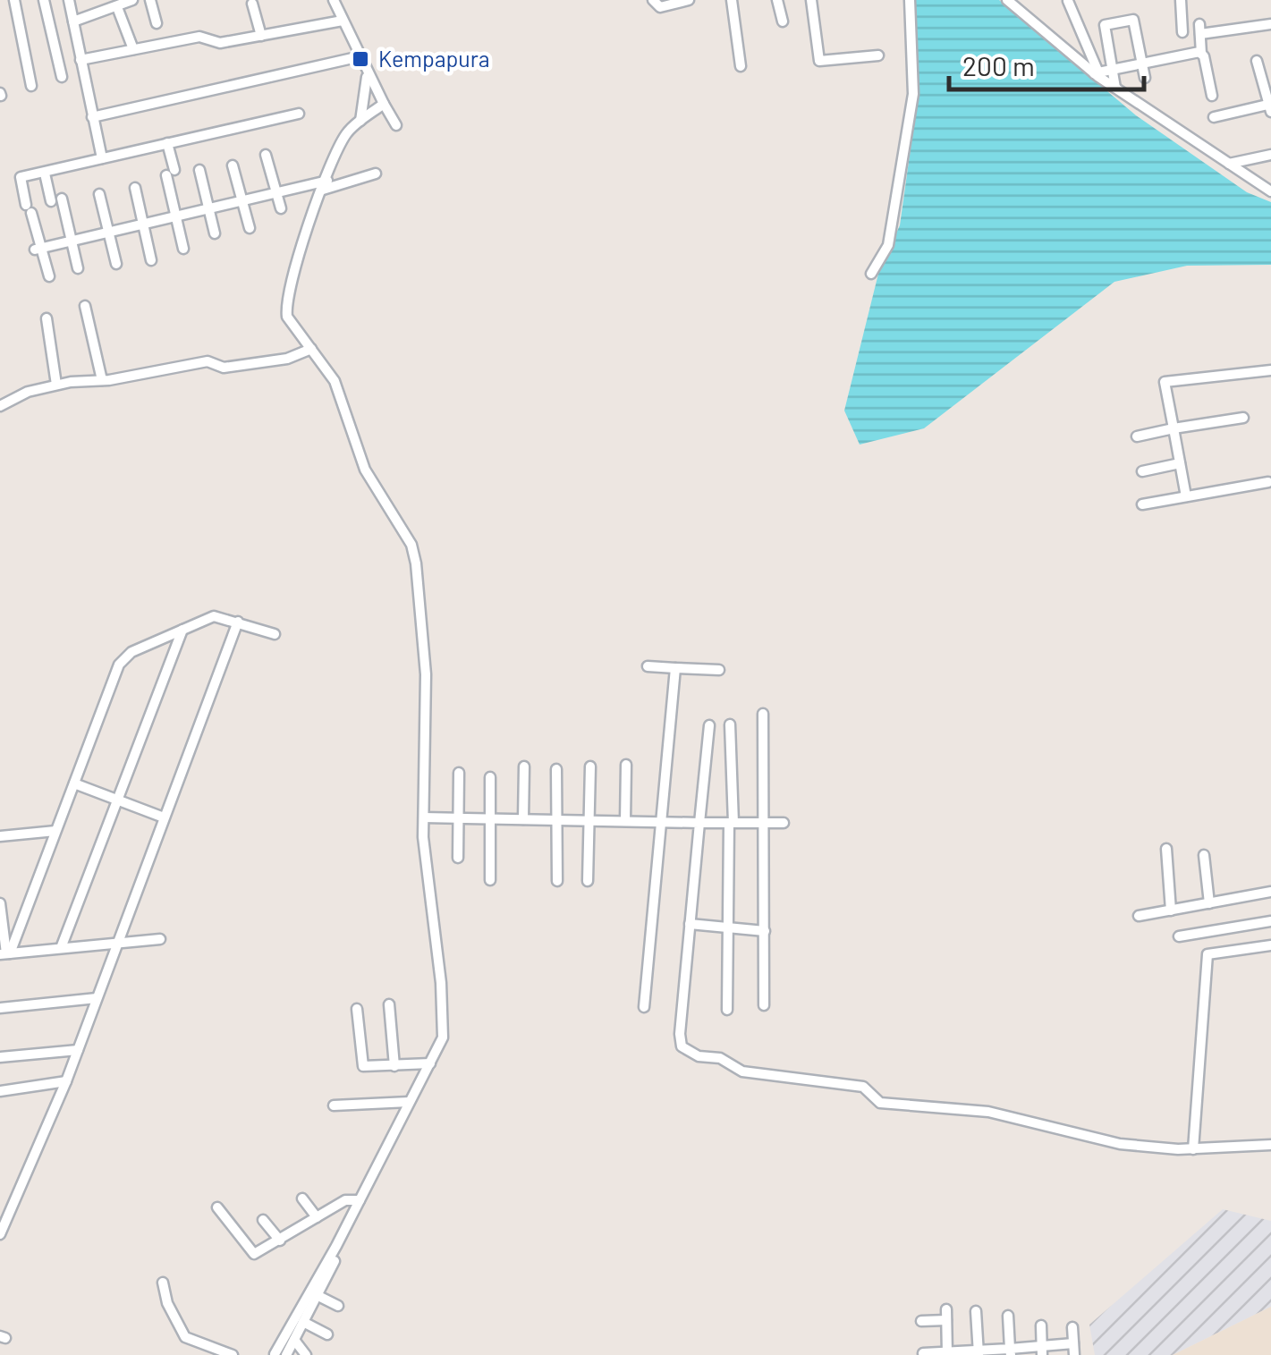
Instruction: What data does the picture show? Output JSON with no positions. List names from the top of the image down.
{
  "places": {
    "transit": ["Kempapura"]
  },
  "scale_bar": "200 m"
}
